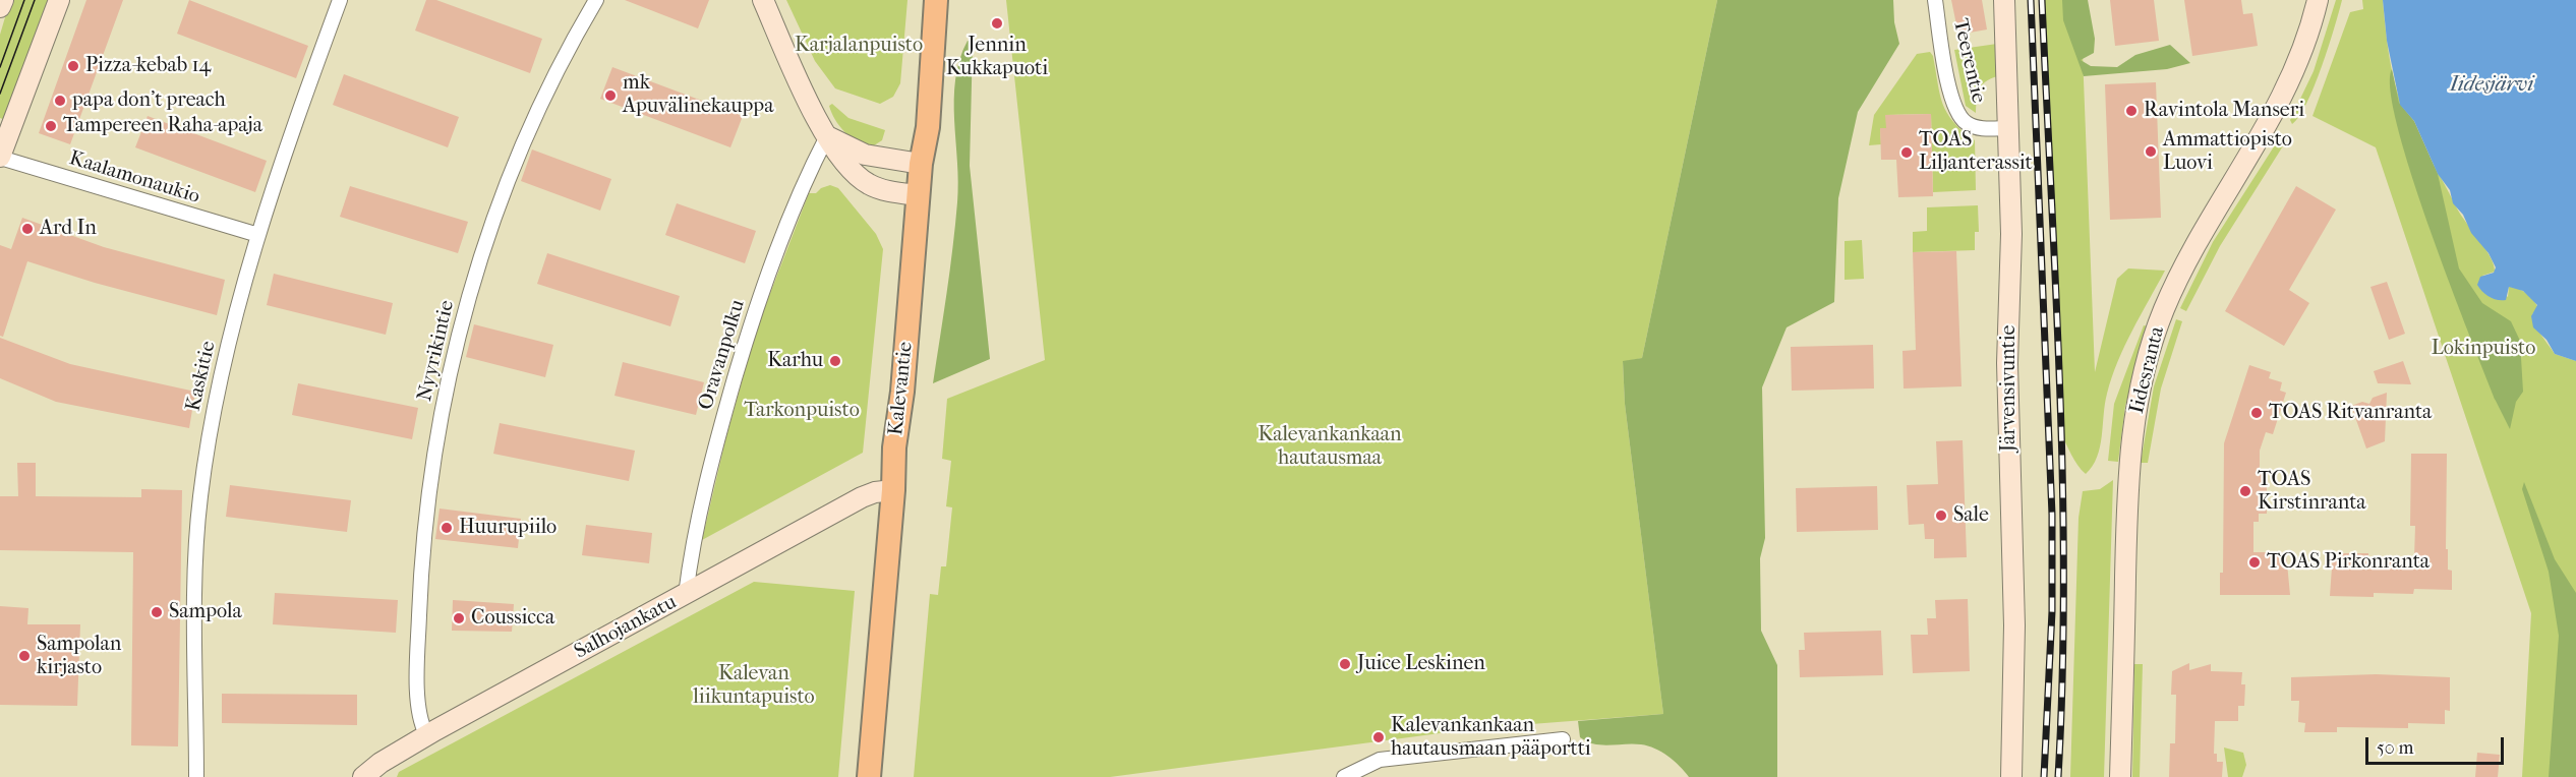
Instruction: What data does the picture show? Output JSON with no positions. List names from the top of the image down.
{
  "streets": {
    "main road": ["Kalevantie"],
    "street": [
      "Teerentie",
      "Kaalamonaukio",
      "Nyyrikintie",
      "Oravanpolku",
      "Iidesranta",
      "Kaskitie",
      "Järvensivuntie",
      "Salhojankatu"
    ]
  },
  "crossings": [
    ["Teerentie", "Järvensivuntie"],
    ["Kaalamonaukio", "Kaskitie"],
    ["Nyyrikintie", "Salhojankatu"],
    ["Oravanpolku", "Salhojankatu"],
    ["Kalevantie", "Salhojankatu"]
  ],
  "water": ["Iidesjärvi"],
  "parks": [
    "Karjalanpuisto",
    "Lokinpuisto",
    "Tarkonpuisto",
    "Kalevankankaan hautausmaa",
    "Kalevan liikuntapuisto"
  ],
  "places": [
    "Jennin Kukkapuoti",
    "Pizza-kebab 14",
    "mk Apuvälinekauppa",
    "papa don't preach",
    "Ravintola Manseri",
    "Tampereen Raha-apaja",
    "Ammattiopisto Luovi",
    "TOAS Liljanterassit",
    "Ard In",
    "Karhu",
    "TOAS Ritvanranta",
    "TOAS Kirstinranta",
    "Sale",
    "Huurupiilo",
    "TOAS Pirkonranta",
    "Sampola",
    "Coussicca",
    "Sampolan kirjasto",
    "Juice Leskinen",
    "Kalevankankaan hautausmaan pääportti"
  ],
  "scale_bar": "50 m"
}
